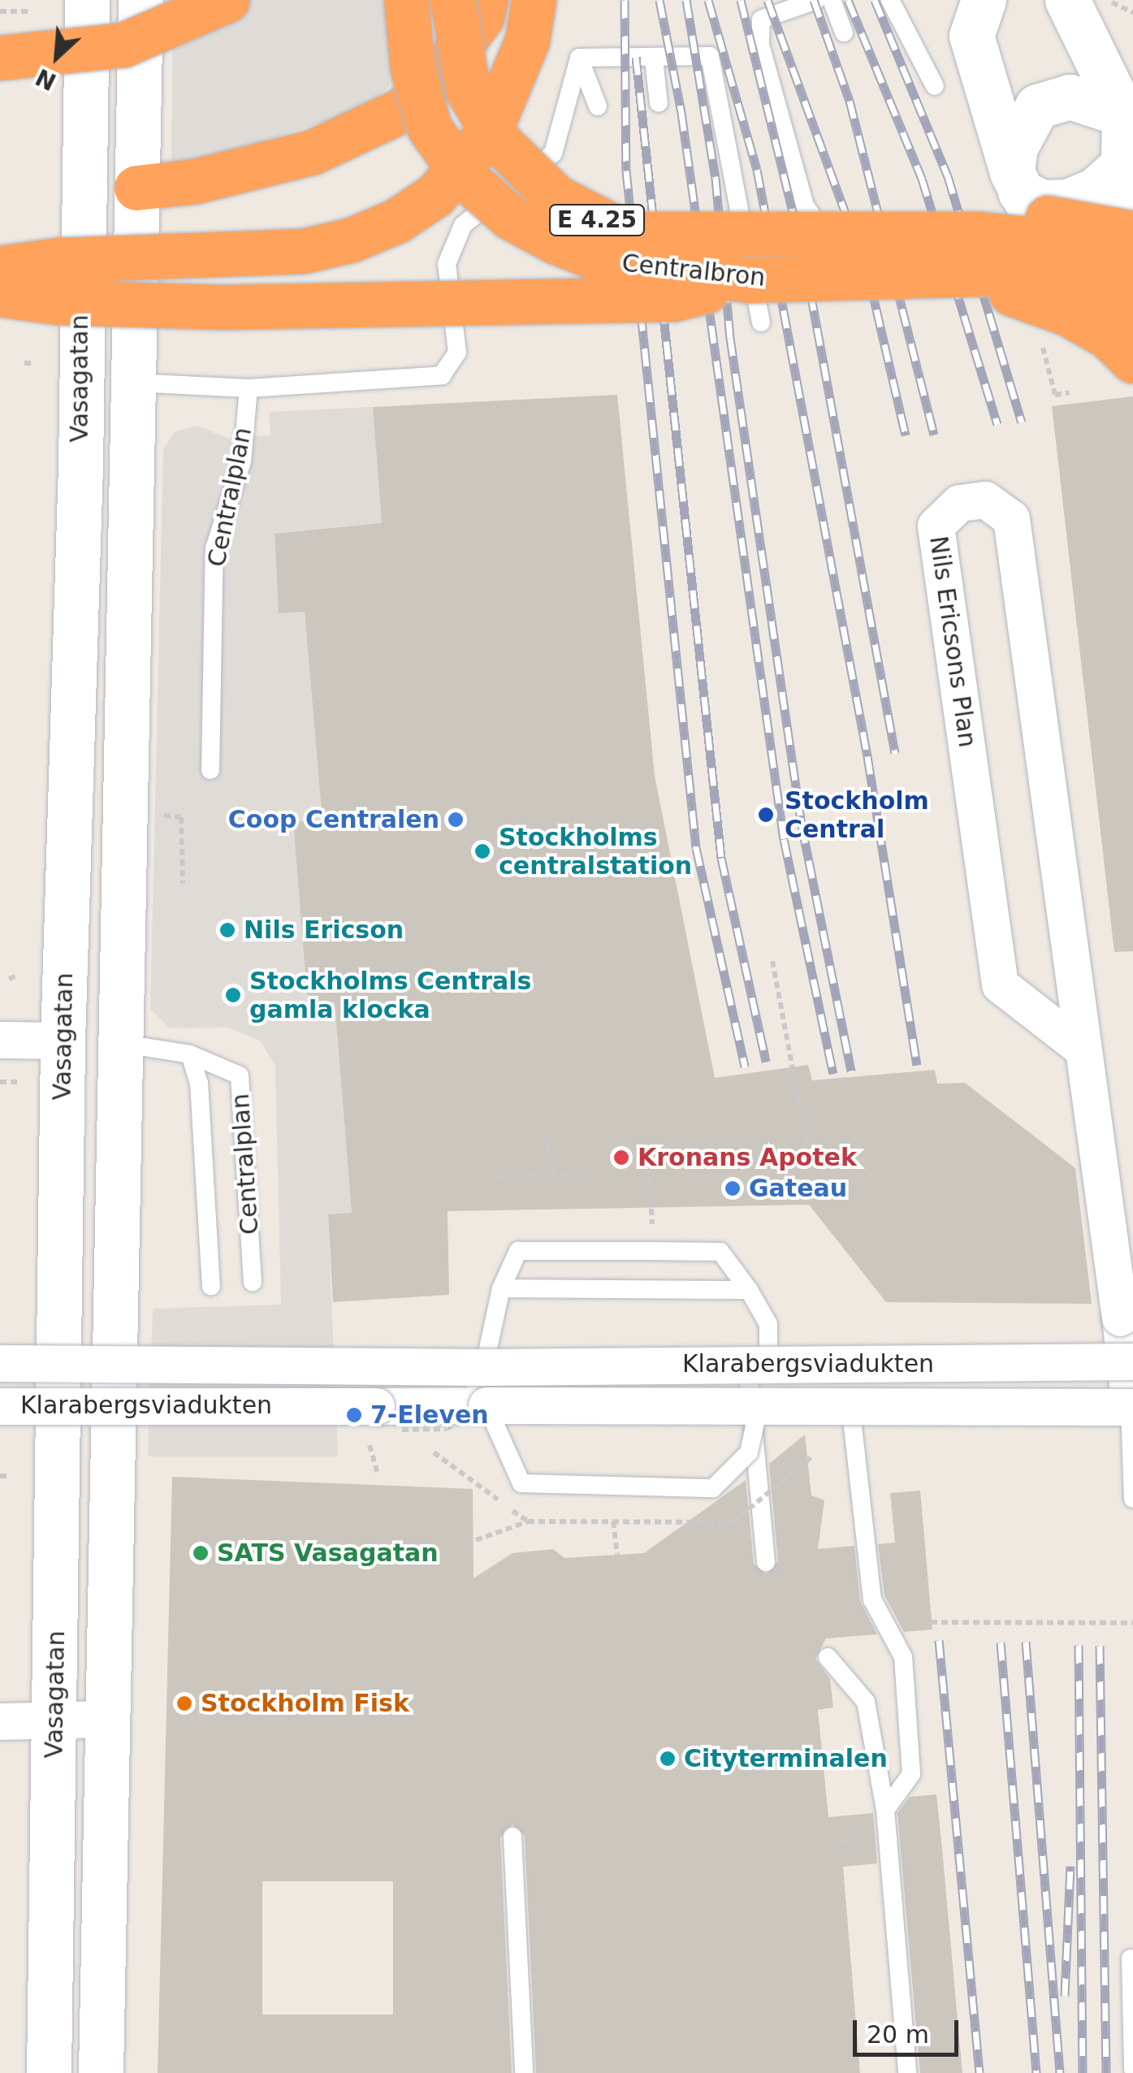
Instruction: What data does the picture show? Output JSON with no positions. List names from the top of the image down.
{
  "streets": {
    "highway": ["E 4.25", "Centralbron"],
    "main road": ["Vasagatan"],
    "street": ["Nils Ericsons Plan", "Klarabergsviadukten"],
    "lane": ["Centralplan"]
  },
  "crossings": [
    ["Nils Ericsons Plan", "Klarabergsviadukten"]
  ],
  "places": [
    "Stockholm Central",
    "Coop Centralen",
    "Stockholms centralstation",
    "Nils Ericson",
    "Stockholms Centrals gamla klocka",
    "Kronans Apotek",
    "Gateau",
    "7-Eleven",
    "SATS Vasagatan",
    "Stockholm Fisk",
    "Cityterminalen"
  ],
  "scale_bar": "20 m",
  "north": "bottom left"
}
